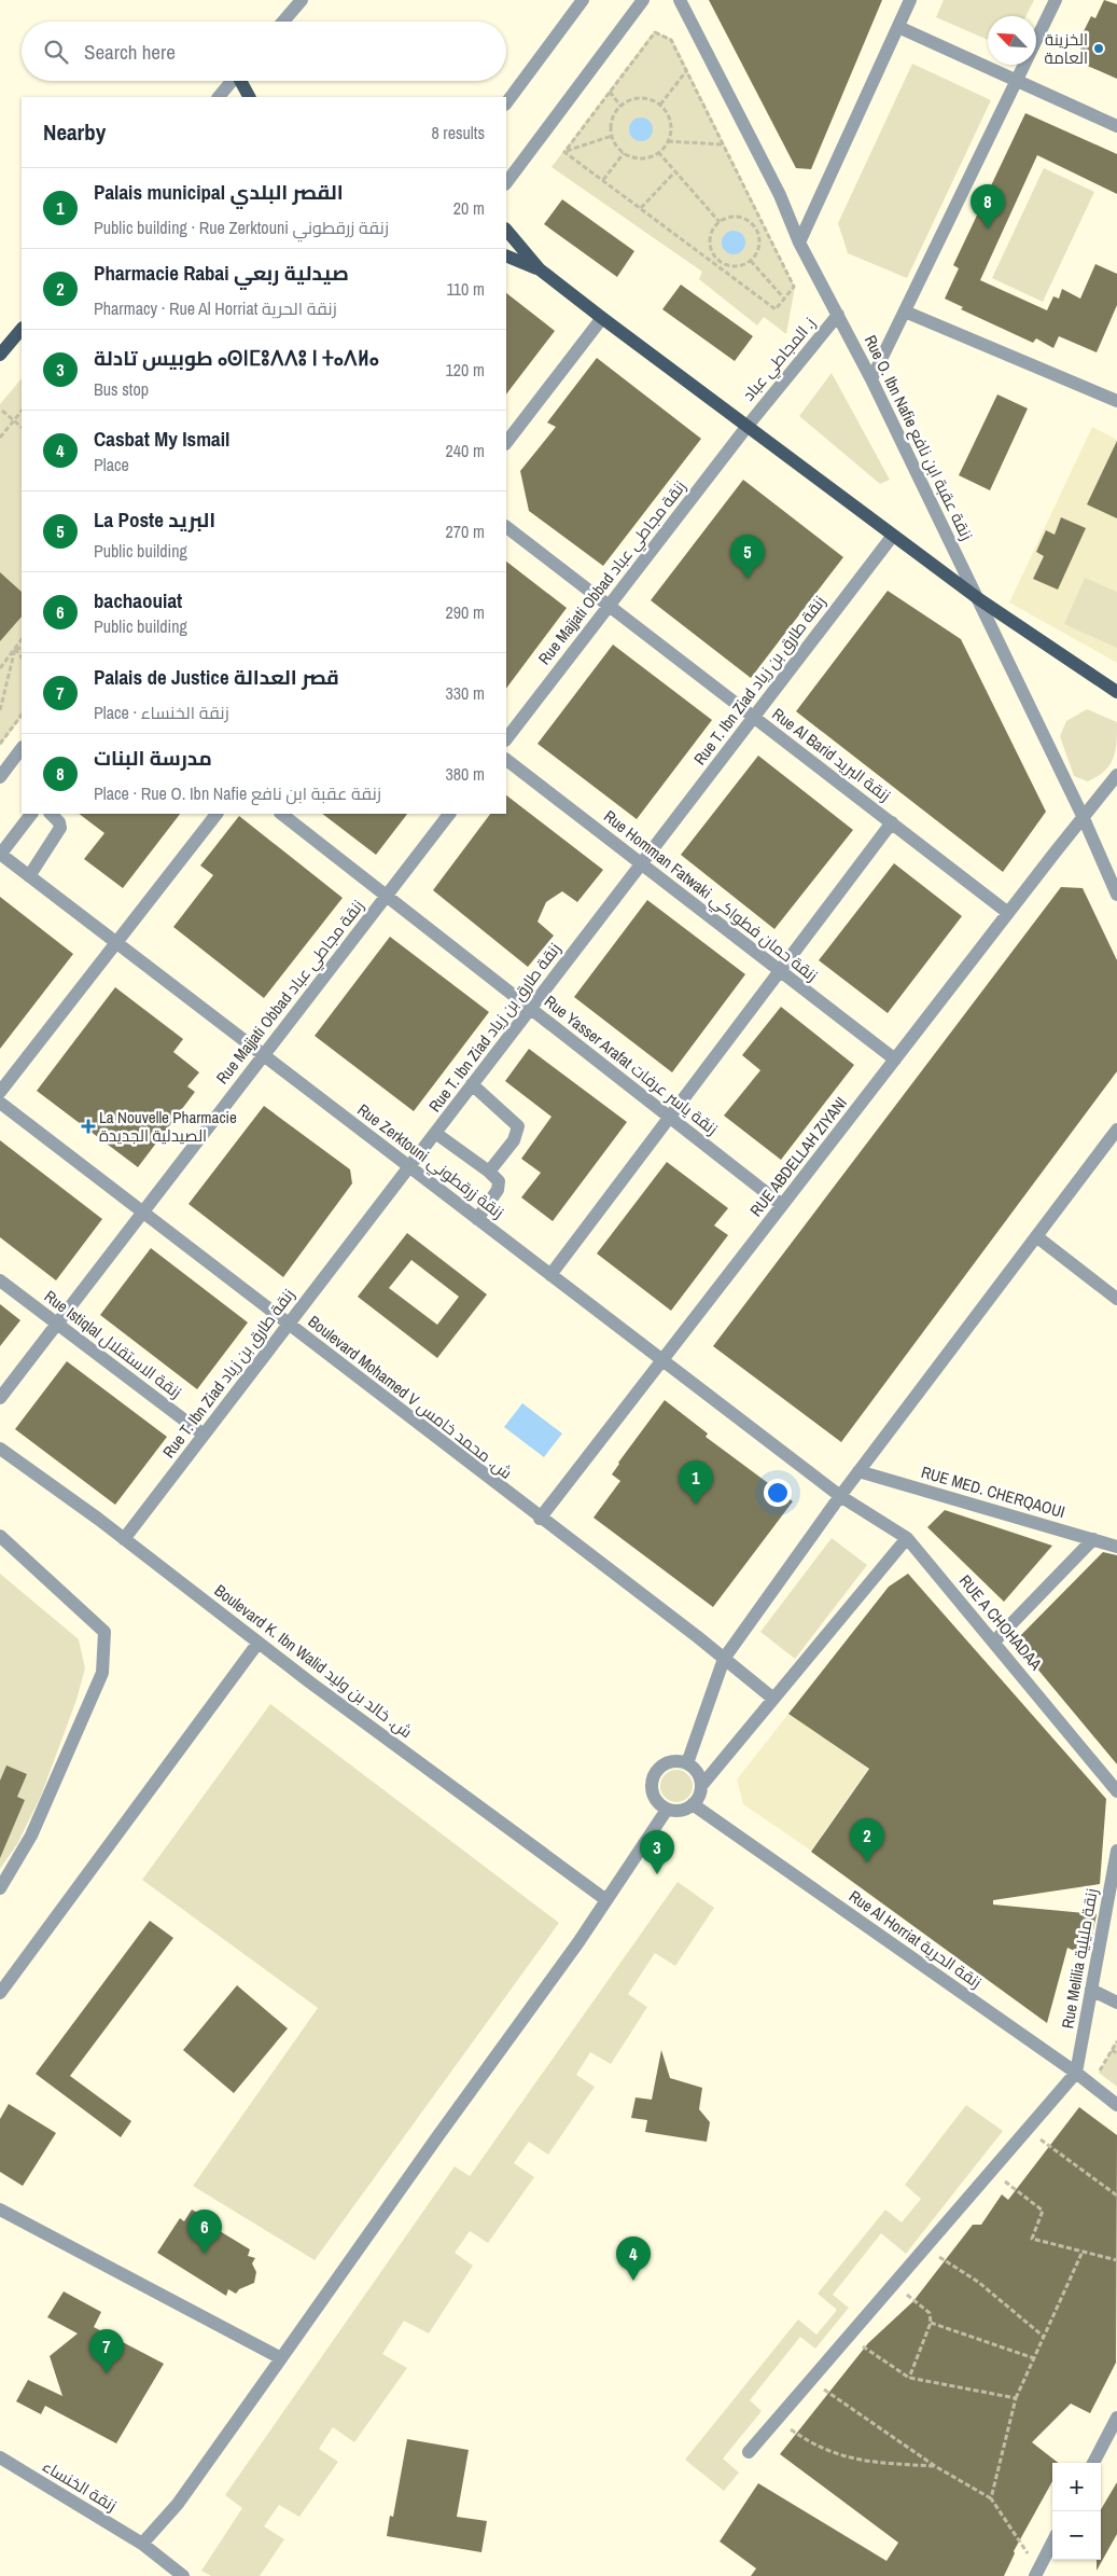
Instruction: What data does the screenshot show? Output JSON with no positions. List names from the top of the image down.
{
  "streets": {
    "street": [
      "ز. المجاطي عباد",
      "Rue O. Ibn Nafie زنقة عقبة ابن نافع",
      "Rue Majjati Obbad زنقة مجاطي عباد",
      "Rue T. Ibn Ziad زنقة طارق بن زياد",
      "Rue Al Barid زنقة البريد",
      "Rue Homman Fatwaki زنقة حمان فطواكي",
      "Rue Yasser Arafat زنقة ياسر عرفات",
      "RUE ABDELLAH ZIYANI",
      "Rue Zerktouni زنقة زرقطوني",
      "Rue Istiqlal زنقة الاستقلال",
      "Boulevard Mohamed V ش. محمد خامس",
      "RUE MED. CHERQAOUI",
      "RUE A CHOHADAA",
      "Boulevard K. Ibn Walid ش. خالد بن وليد",
      "Rue Al Horriat زنقة الحرية",
      "Rue Melilia زنقة مليلية",
      "زنقة الخنساء"
    ]
  },
  "crossings": [
    ["ز. المجاطي عباد", "Rue O. Ibn Nafie زنقة عقبة ابن نافع"],
    ["ز. المجاطي عباد", "Rue Majjati Obbad زنقة مجاطي عباد"],
    ["Rue O. Ibn Nafie زنقة عقبة ابن نافع", "RUE ABDELLAH ZIYANI"],
    ["Rue Majjati Obbad زنقة مجاطي عباد", "Rue Al Barid زنقة البريد"],
    ["Rue Majjati Obbad زنقة مجاطي عباد", "Rue Yasser Arafat زنقة ياسر عرفات"],
    ["Rue Majjati Obbad زنقة مجاطي عباد", "Rue Zerktouni زنقة زرقطوني"],
    ["Rue Majjati Obbad زنقة مجاطي عباد", "Rue Istiqlal زنقة الاستقلال"],
    ["Rue Majjati Obbad زنقة مجاطي عباد", "Boulevard Mohamed V ش. محمد خامس"],
    ["Rue T. Ibn Ziad زنقة طارق بن زياد", "Rue Al Barid زنقة البريد"],
    ["Rue T. Ibn Ziad زنقة طارق بن زياد", "Rue Homman Fatwaki زنقة حمان فطواكي"],
    ["Rue T. Ibn Ziad زنقة طارق بن زياد", "Rue Yasser Arafat زنقة ياسر عرفات"],
    ["Rue T. Ibn Ziad زنقة طارق بن زياد", "Rue Zerktouni زنقة زرقطوني"],
    ["Rue T. Ibn Ziad زنقة طارق بن زياد", "Rue Istiqlal زنقة الاستقلال"],
    ["Rue T. Ibn Ziad زنقة طارق بن زياد", "Boulevard Mohamed V ش. محمد خامس"],
    ["Rue T. Ibn Ziad زنقة طارق بن زياد", "Boulevard K. Ibn Walid ش. خالد بن وليد"],
    ["Rue Al Barid زنقة البريد", "RUE ABDELLAH ZIYANI"],
    ["Rue Homman Fatwaki زنقة حمان فطواكي", "RUE ABDELLAH ZIYANI"],
    ["Rue Yasser Arafat زنقة ياسر عرفات", "RUE ABDELLAH ZIYANI"],
    ["RUE ABDELLAH ZIYANI", "Rue Zerktouni زنقة زرقطوني"],
    ["RUE ABDELLAH ZIYANI", "Boulevard Mohamed V ش. محمد خامس"],
    ["Rue Zerktouni زنقة زرقطوني", "RUE A CHOHADAA"],
    ["Rue Al Horriat زنقة الحرية", "Rue Melilia زنقة مليلية"]
  ],
  "places": {
    "other": ["الخزينة العامة"],
    "health": ["La Nouvelle Pharmacie الصيدلية الجديدة"]
  },
  "north": "top left",
  "page": {
    "search": "Search here",
    "heading": ["Nearby", "8 results"],
    "list": [
      {
        "mark": "1",
        "name": "Palais municipal القصر البلدي",
        "note": "Public building · Rue Zerktouni زنقة زرقطوني",
        "value": "20 m"
      },
      {
        "mark": "2",
        "name": "Pharmacie Rabai صيدلية ربعي",
        "note": "Pharmacy · Rue Al Horriat زنقة الحرية",
        "value": "110 m"
      },
      {
        "mark": "3",
        "name": "طوبيس تادلة ⴰⵙⵏⵎⵓⴷⴷⵓ ⵏ ⵜⴰⴷⵍⴰ",
        "note": "Bus stop",
        "value": "120 m"
      },
      {
        "mark": "4",
        "name": "Casbat My Ismail",
        "note": "Place",
        "value": "240 m"
      },
      {
        "mark": "5",
        "name": "La Poste البريد",
        "note": "Public building",
        "value": "270 m"
      },
      {
        "mark": "6",
        "name": "bachaouiat",
        "note": "Public building",
        "value": "290 m"
      },
      {
        "mark": "7",
        "name": "Palais de Justice قصر العدالة",
        "note": "Place · زنقة الخنساء",
        "value": "330 m"
      },
      {
        "mark": "8",
        "name": "مدرسة البنات",
        "note": "Place · Rue O. Ibn Nafie زنقة عقبة ابن نافع",
        "value": "380 m"
      }
    ],
    "pins": [
      "8",
      "5",
      "1",
      "2",
      "3",
      "6",
      "4",
      "7"
    ],
    "map_buttons": ["+", "−"]
  }
}
